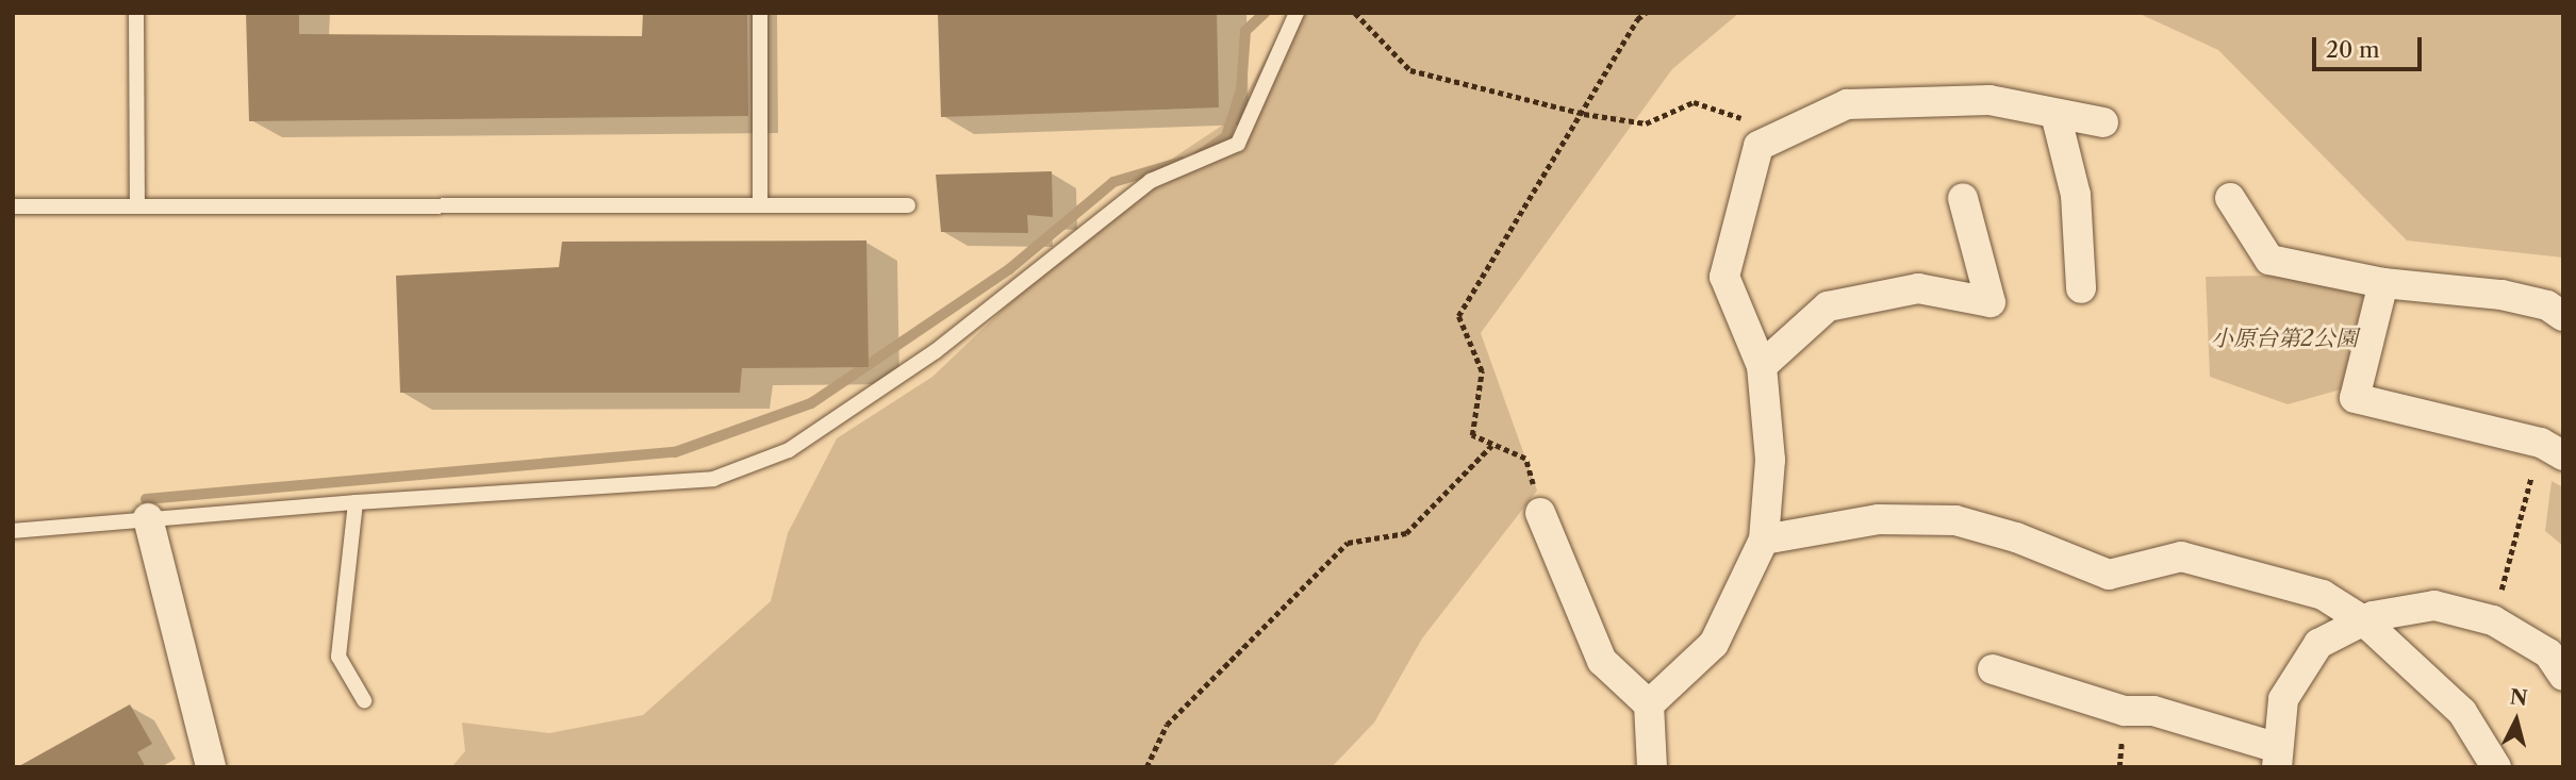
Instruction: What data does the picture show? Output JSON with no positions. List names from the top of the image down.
{
  "parks": ["小原台第2公園"],
  "scale_bar": "20 m",
  "north": "top"
}
